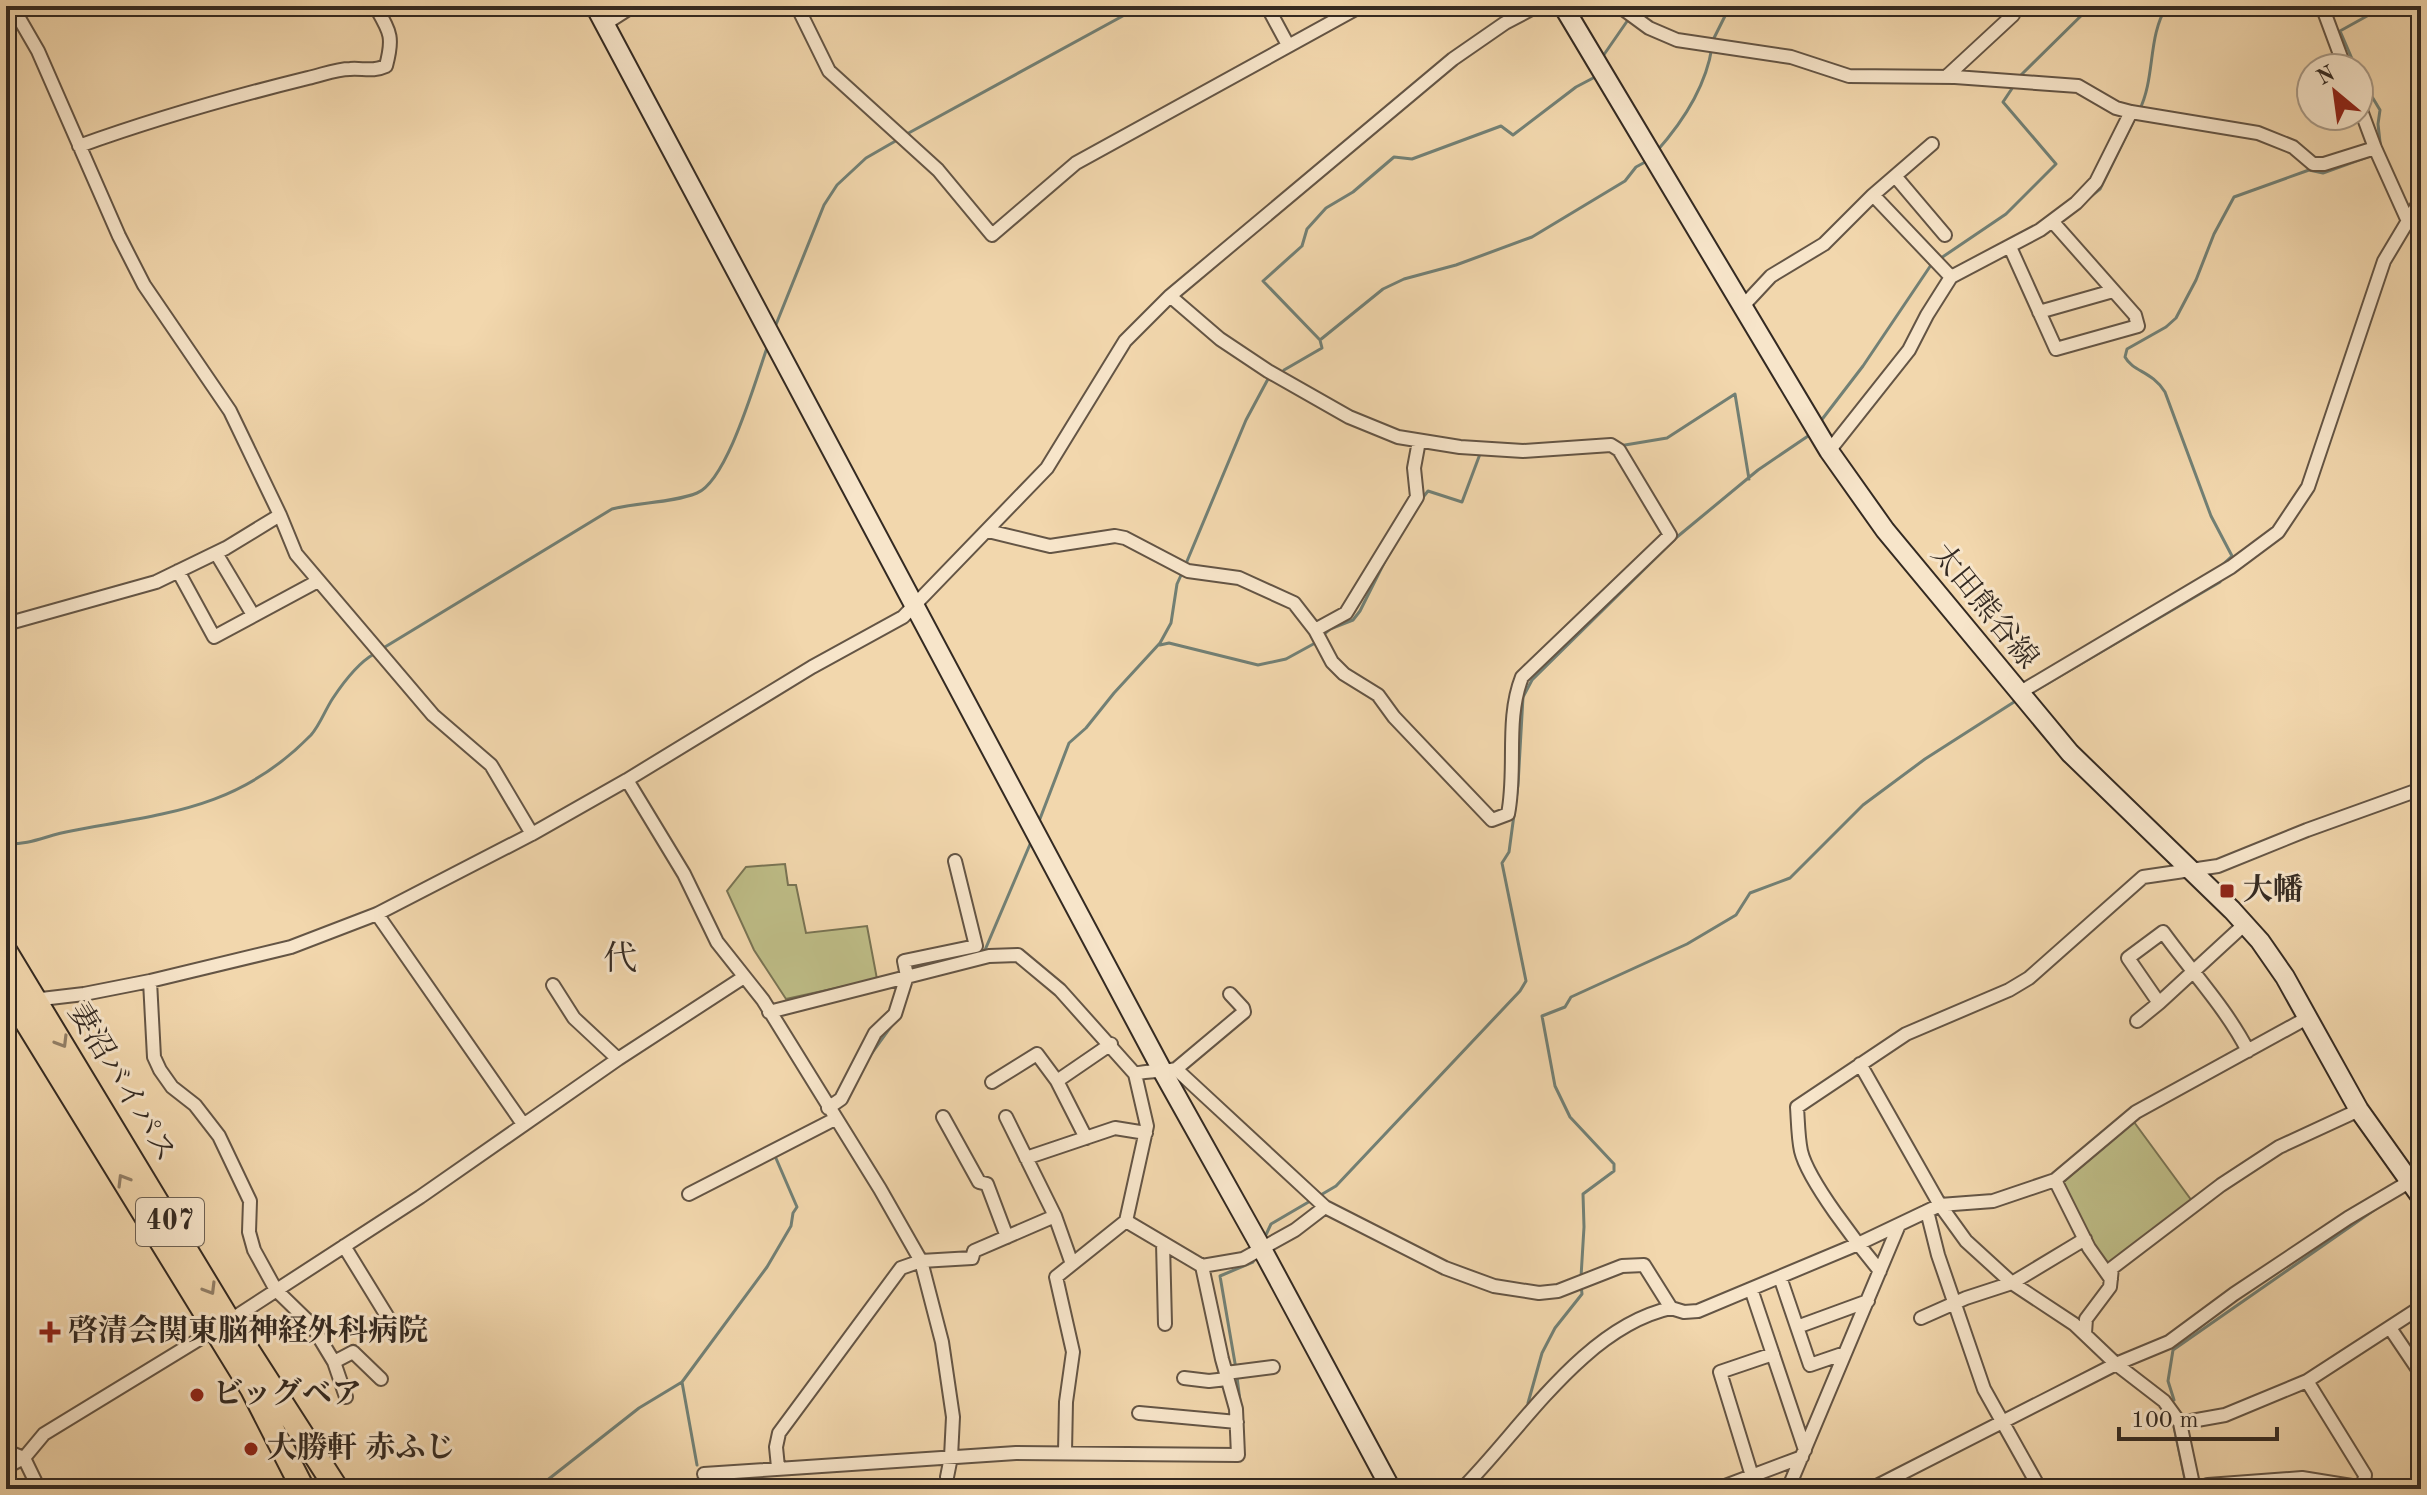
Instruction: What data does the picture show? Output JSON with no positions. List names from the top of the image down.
{
  "streets": {
    "highway": ["妻沼バイパス", "407"],
    "street": ["太田熊谷線"]
  },
  "districts": ["代"],
  "places": {
    "transit": ["大幡"],
    "health": ["啓清会関東脳神経外科病院"],
    "other": ["ビッグベア", "大勝軒 赤ふじ"]
  },
  "scale_bar": "100 m",
  "north": "top left"
}
